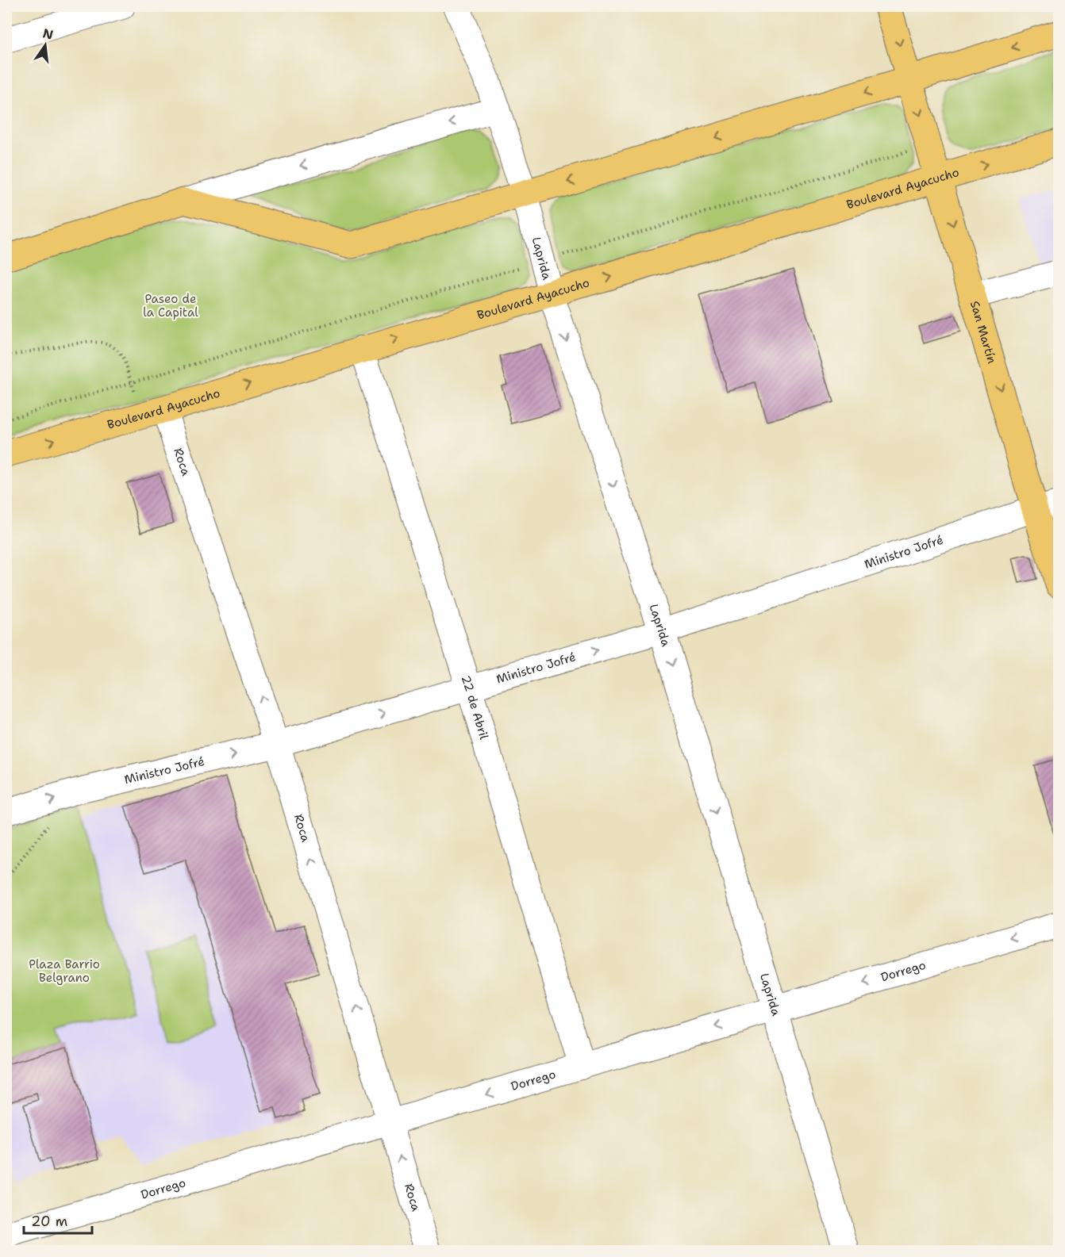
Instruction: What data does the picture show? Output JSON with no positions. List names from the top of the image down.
{
  "streets": {
    "main road": ["Boulevard Ayacucho", "San Martín"],
    "street": [
      "Laprida",
      "Roca",
      "Ministro Jofré",
      "22 de Abril",
      "Dorrego"
    ]
  },
  "crossings": [
    ["Boulevard Ayacucho", "Laprida"],
    ["Boulevard Ayacucho", "San Martín"],
    ["Boulevard Ayacucho", "Roca"],
    ["Boulevard Ayacucho", "22 de Abril"],
    ["Laprida", "Ministro Jofré"],
    ["Laprida", "Dorrego"],
    ["San Martín", "Ministro Jofré"],
    ["Roca", "Ministro Jofré"],
    ["Roca", "Dorrego"],
    ["Ministro Jofré", "22 de Abril"],
    ["22 de Abril", "Dorrego"]
  ],
  "one_way": [
    "Laprida",
    "San Martín",
    "Roca",
    "Ministro Jofré",
    "Dorrego"
  ],
  "parks": ["Paseo de la Capital", "Plaza Barrio Belgrano"],
  "scale_bar": "20 m",
  "north": "top"
}
